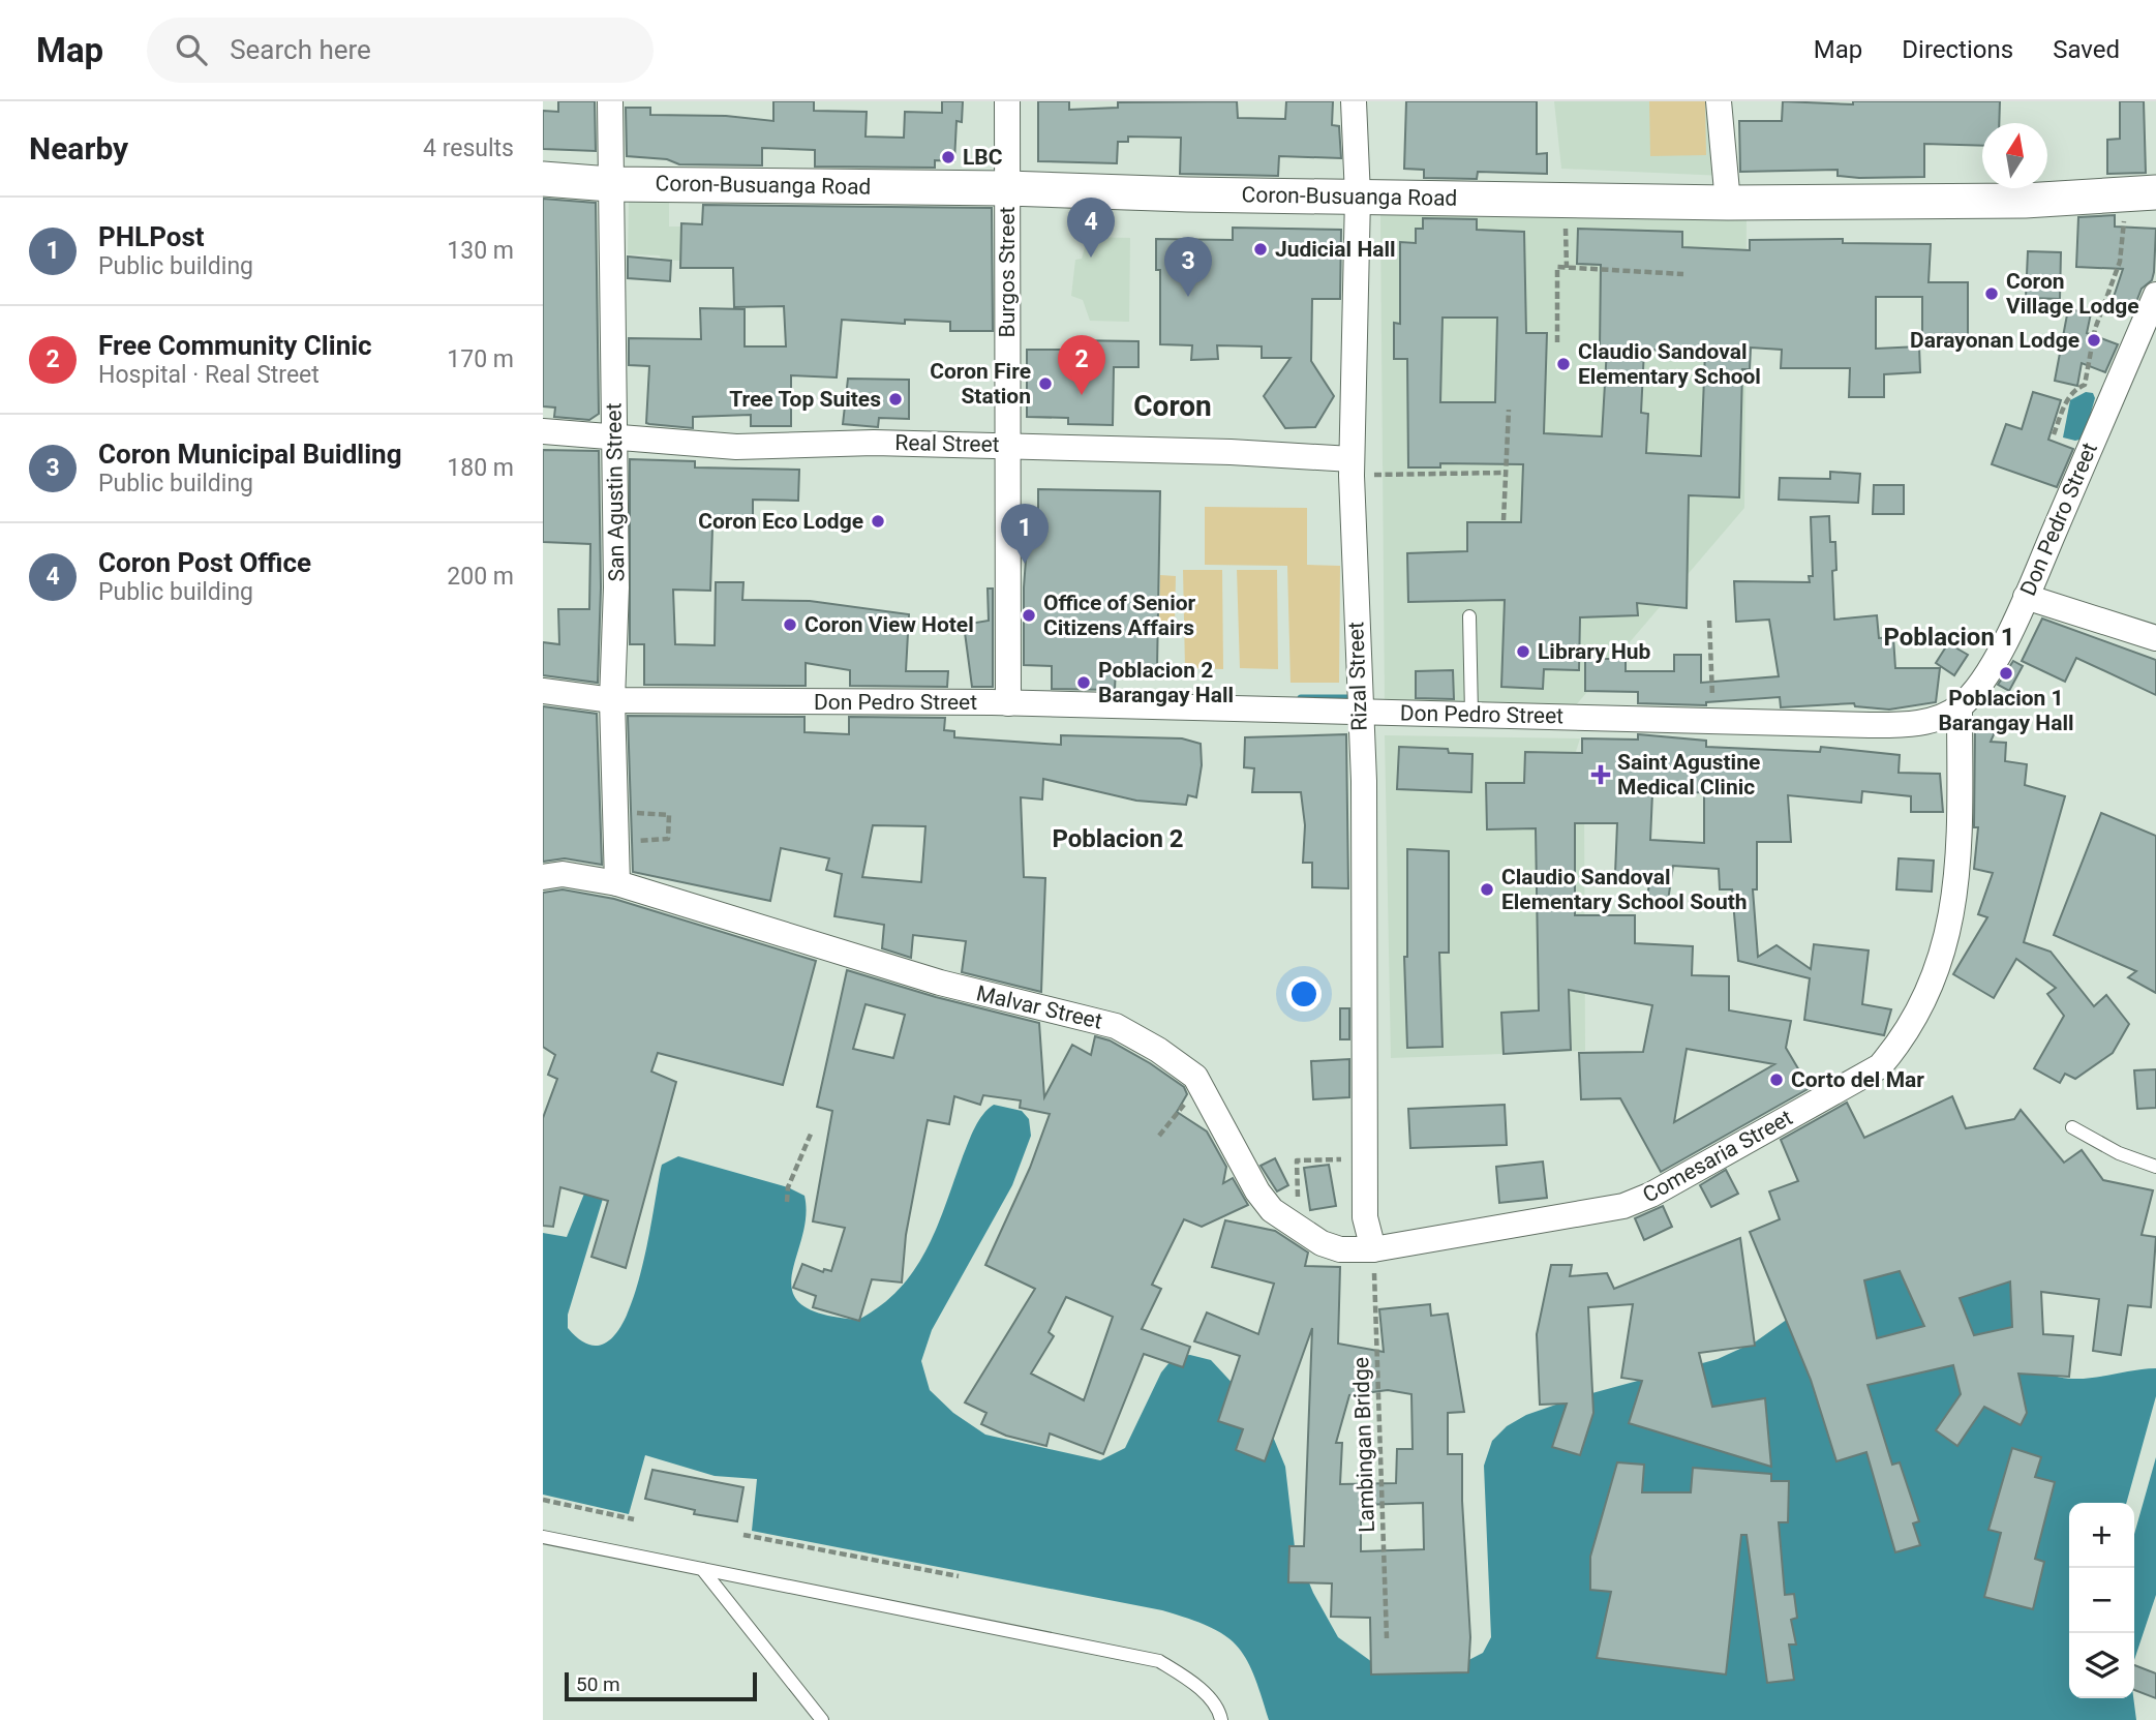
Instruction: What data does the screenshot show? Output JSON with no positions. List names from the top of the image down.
{
  "streets": {
    "main road": ["Coron-Busuanga Road"],
    "street": [
      "Burgos Street",
      "Real Street",
      "San Agustin Street",
      "Don Pedro Street",
      "Rizal Street",
      "Malvar Street",
      "Comesaria Street"
    ],
    "path": ["Lambingan Bridge"]
  },
  "crossings": [
    ["Coron-Busuanga Road", "Burgos Street"],
    ["Coron-Busuanga Road", "San Agustin Street"],
    ["Coron-Busuanga Road", "Rizal Street"],
    ["Burgos Street", "Real Street"],
    ["Burgos Street", "Don Pedro Street"],
    ["Real Street", "San Agustin Street"],
    ["Real Street", "Rizal Street"],
    ["San Agustin Street", "Don Pedro Street"],
    ["San Agustin Street", "Malvar Street"],
    ["Don Pedro Street", "Rizal Street"],
    ["Don Pedro Street", "Comesaria Street"],
    ["Rizal Street", "Malvar Street"],
    ["Rizal Street", "Comesaria Street"],
    ["Rizal Street", "Lambingan Bridge"],
    ["Malvar Street", "Comesaria Street"],
    ["Malvar Street", "Lambingan Bridge"],
    ["Comesaria Street", "Lambingan Bridge"]
  ],
  "districts": ["Coron", "Poblacion 1", "Poblacion 2"],
  "places": {
    "other": [
      "LBC",
      "Judicial Hall",
      "Coron Village Lodge",
      "Darayonan Lodge",
      "Claudio Sandoval Elementary School",
      "Coron Fire Station",
      "Tree Top Suites",
      "Coron Eco Lodge",
      "Office of Senior Citizens Affairs",
      "Coron View Hotel",
      "Library Hub",
      "Poblacion 1 Barangay Hall",
      "Poblacion 2 Barangay Hall",
      "Claudio Sandoval Elementary School South",
      "Corto del Mar"
    ],
    "health": ["Saint Agustine Medical Clinic"]
  },
  "scale_bar": "50 m",
  "north": "top",
  "page": {
    "header": "Map",
    "search": "Search here",
    "nav": ["Map", "Directions", "Saved"],
    "heading": ["Nearby", "4 results"],
    "list": [
      {
        "mark": "1",
        "name": "PHLPost",
        "note": "Public building",
        "value": "130 m"
      },
      {
        "mark": "2",
        "name": "Free Community Clinic",
        "note": "Hospital · Real Street",
        "value": "170 m"
      },
      {
        "mark": "3",
        "name": "Coron Municipal Buidling",
        "note": "Public building",
        "value": "180 m"
      },
      {
        "mark": "4",
        "name": "Coron Post Office",
        "note": "Public building",
        "value": "200 m"
      }
    ],
    "pins": [
      "4",
      "3",
      "2",
      "1"
    ],
    "map_buttons": ["+", "−"],
    "scale": "50 m"
  }
}
